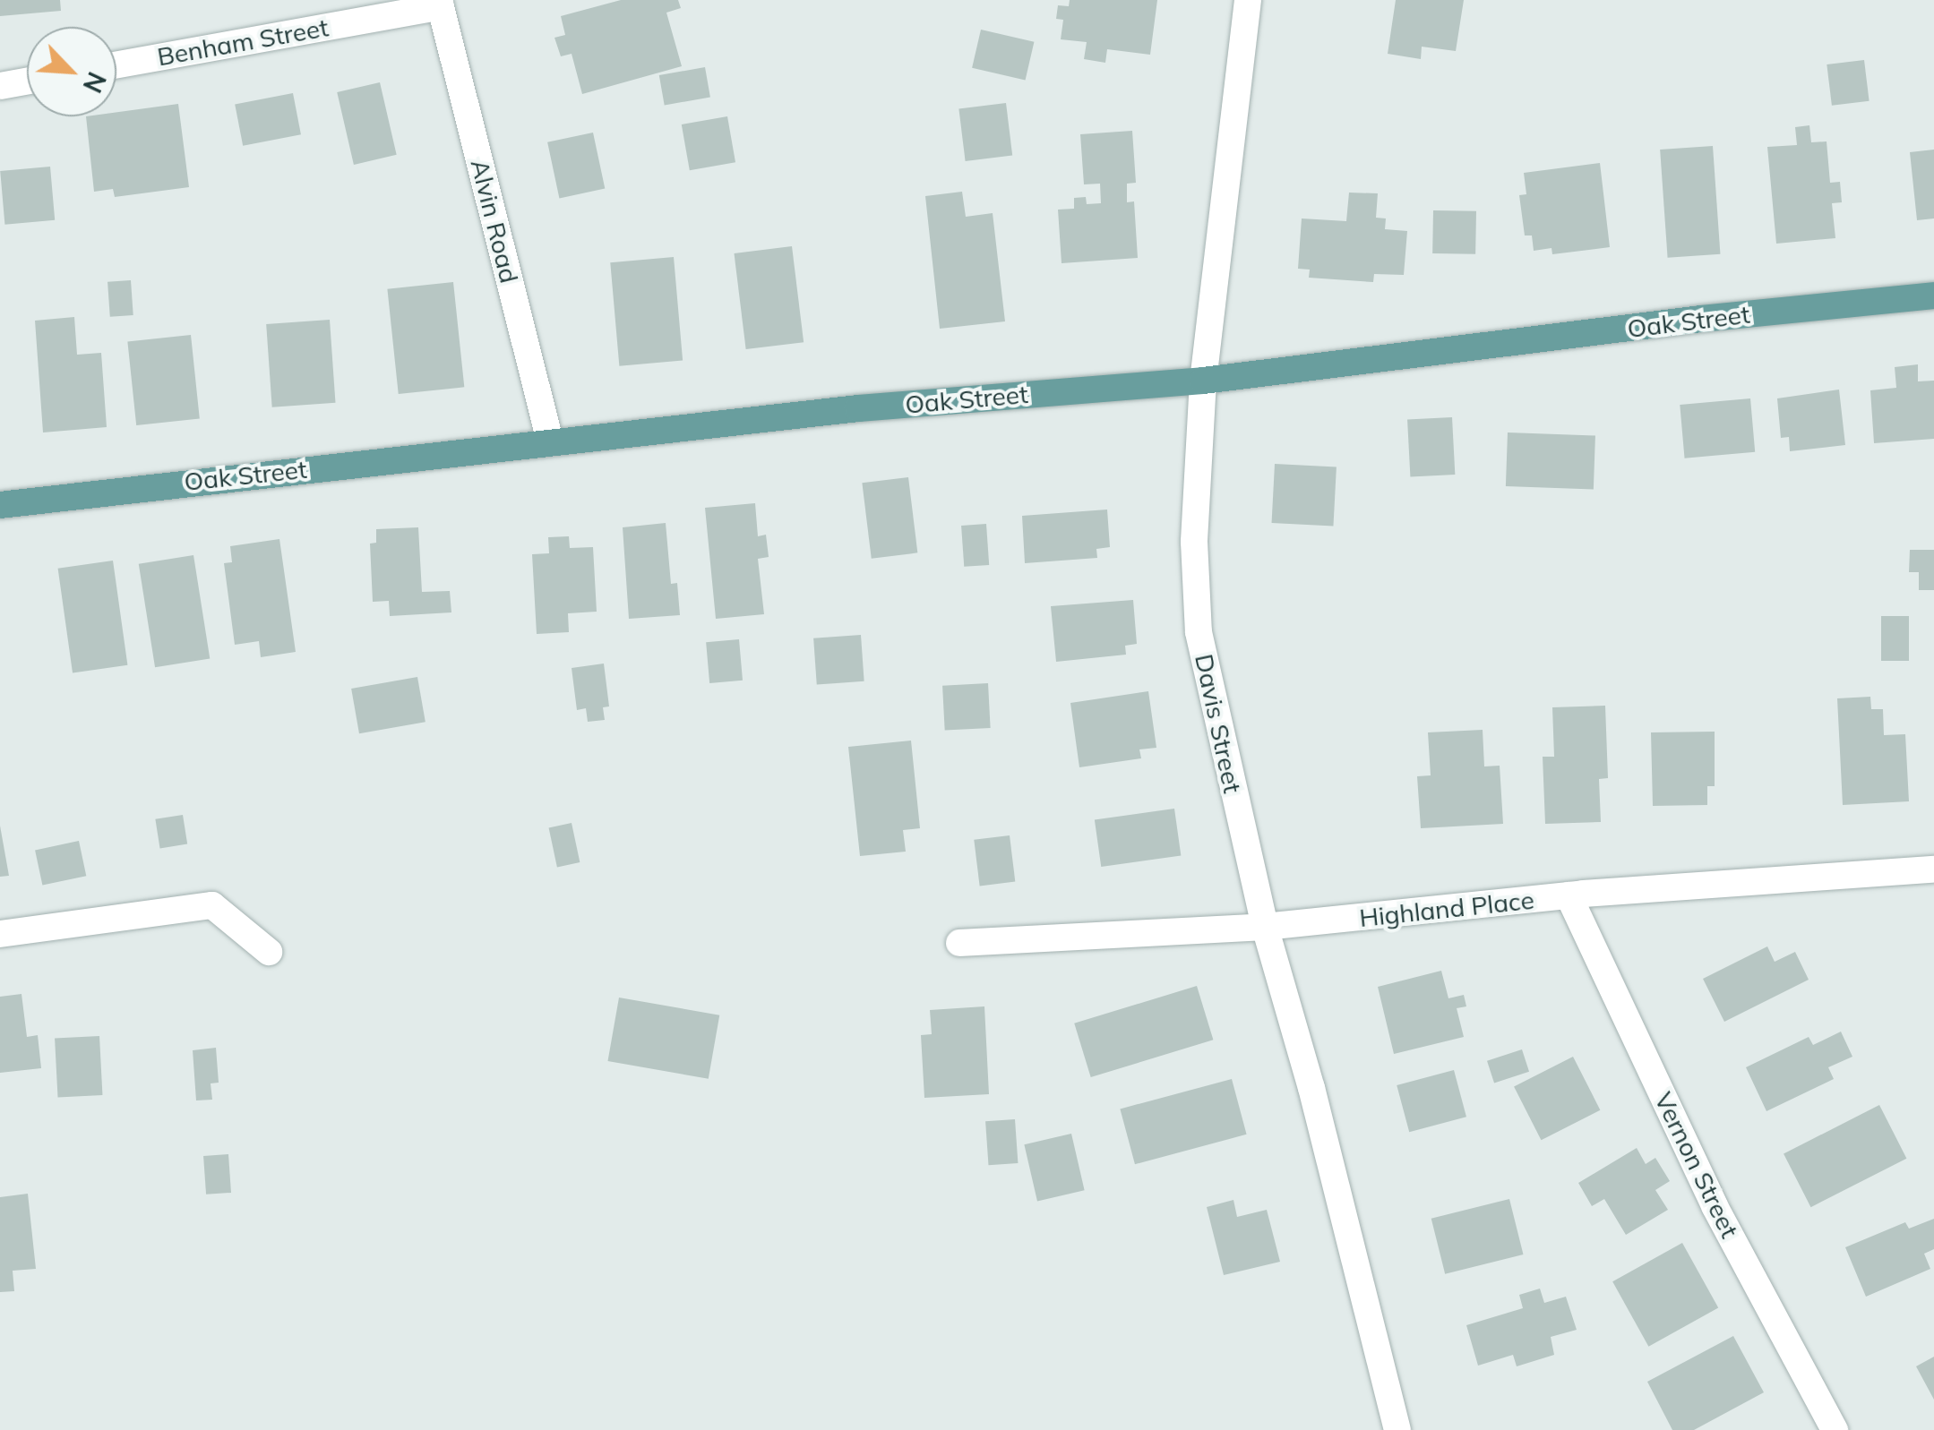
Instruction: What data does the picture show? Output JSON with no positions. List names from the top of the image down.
{
  "streets": {
    "main road": ["Oak Street"],
    "street": [
      "Benham Street",
      "Alvin Road",
      "Davis Street",
      "Highland Place",
      "Vernon Street"
    ]
  },
  "crossings": [
    ["Benham Street", "Alvin Road"],
    ["Alvin Road", "Oak Street"],
    ["Oak Street", "Davis Street"],
    ["Davis Street", "Highland Place"],
    ["Highland Place", "Vernon Street"]
  ],
  "north": "bottom right"
}
